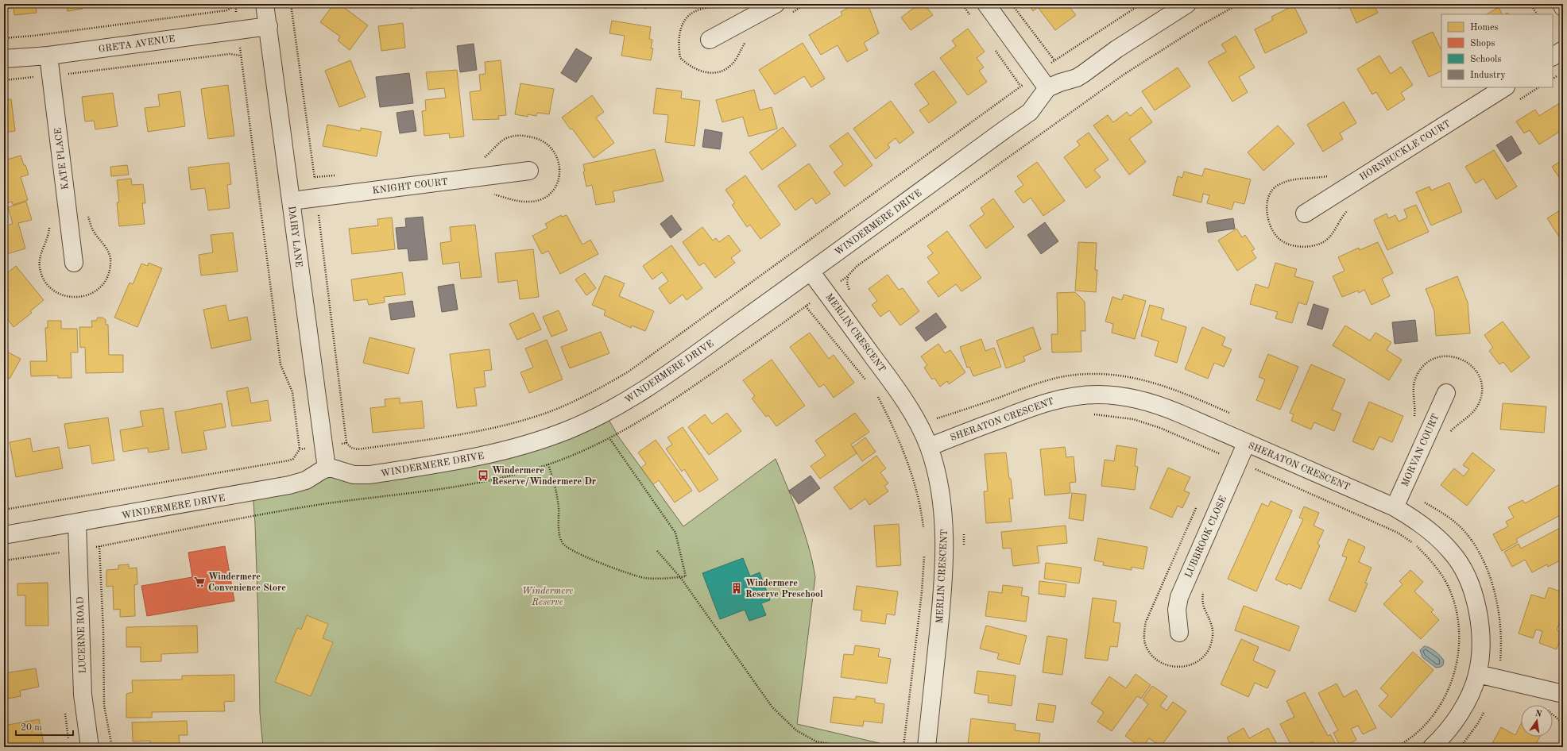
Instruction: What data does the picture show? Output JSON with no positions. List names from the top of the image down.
{
  "streets": {
    "street": [
      "GRETA AVENUE",
      "HORNBUCKLE COURT",
      "KATE PLACE",
      "KNIGHT COURT",
      "WINDERMERE DRIVE",
      "DAIRY LANE",
      "MERLIN CRESCENT",
      "SHERATON CRESCENT",
      "MORVAN COURT",
      "LUBBROOK CLOSE",
      "LUCERNE ROAD"
    ]
  },
  "crossings": [
    ["GRETA AVENUE", "KATE PLACE"],
    ["GRETA AVENUE", "DAIRY LANE"],
    ["KNIGHT COURT", "DAIRY LANE"],
    ["WINDERMERE DRIVE", "DAIRY LANE"],
    ["WINDERMERE DRIVE", "MERLIN CRESCENT"],
    ["WINDERMERE DRIVE", "LUCERNE ROAD"],
    ["MERLIN CRESCENT", "SHERATON CRESCENT"],
    ["SHERATON CRESCENT", "MORVAN COURT"],
    ["SHERATON CRESCENT", "LUBBROOK CLOSE"]
  ],
  "parks": ["Windermere Reserve"],
  "places": {
    "bus stop": ["Windermere Reserve/Windermere Dr"],
    "supermarket": ["Windermere Convenience Store"],
    "building": ["Windermere Reserve Preschool"]
  },
  "legend": [
    "Homes",
    "Shops",
    "Schools",
    "Industry"
  ],
  "scale_bar": "20 m",
  "north": "top"
}
